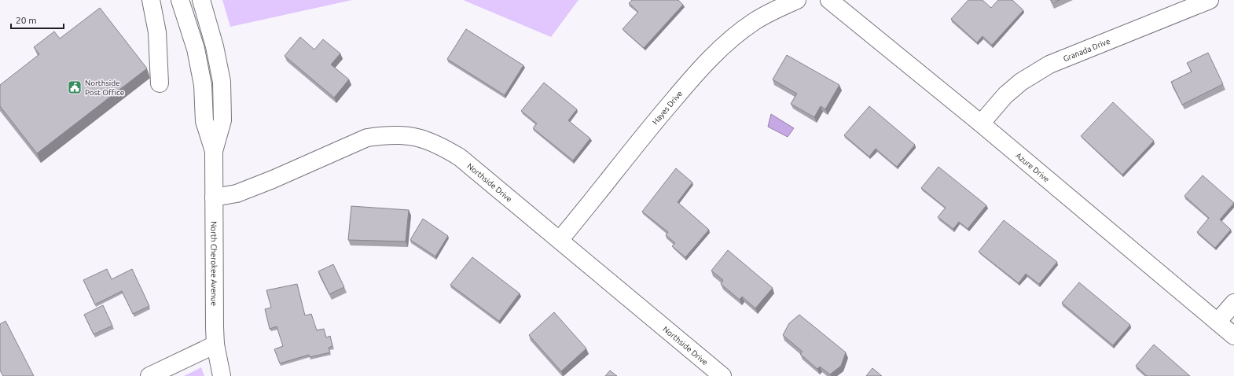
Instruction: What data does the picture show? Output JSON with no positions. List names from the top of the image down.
{
  "streets": {
    "street": [
      "Granada Drive",
      "Hayes Drive",
      "Azure Drive",
      "Northside Drive",
      "North Cherokee Avenue"
    ]
  },
  "crossings": [
    ["Granada Drive", "Azure Drive"],
    ["Hayes Drive", "Northside Drive"],
    ["Northside Drive", "North Cherokee Avenue"]
  ],
  "places": {
    "public building": ["Northside Post Office"]
  },
  "scale_bar": "20 m"
}
